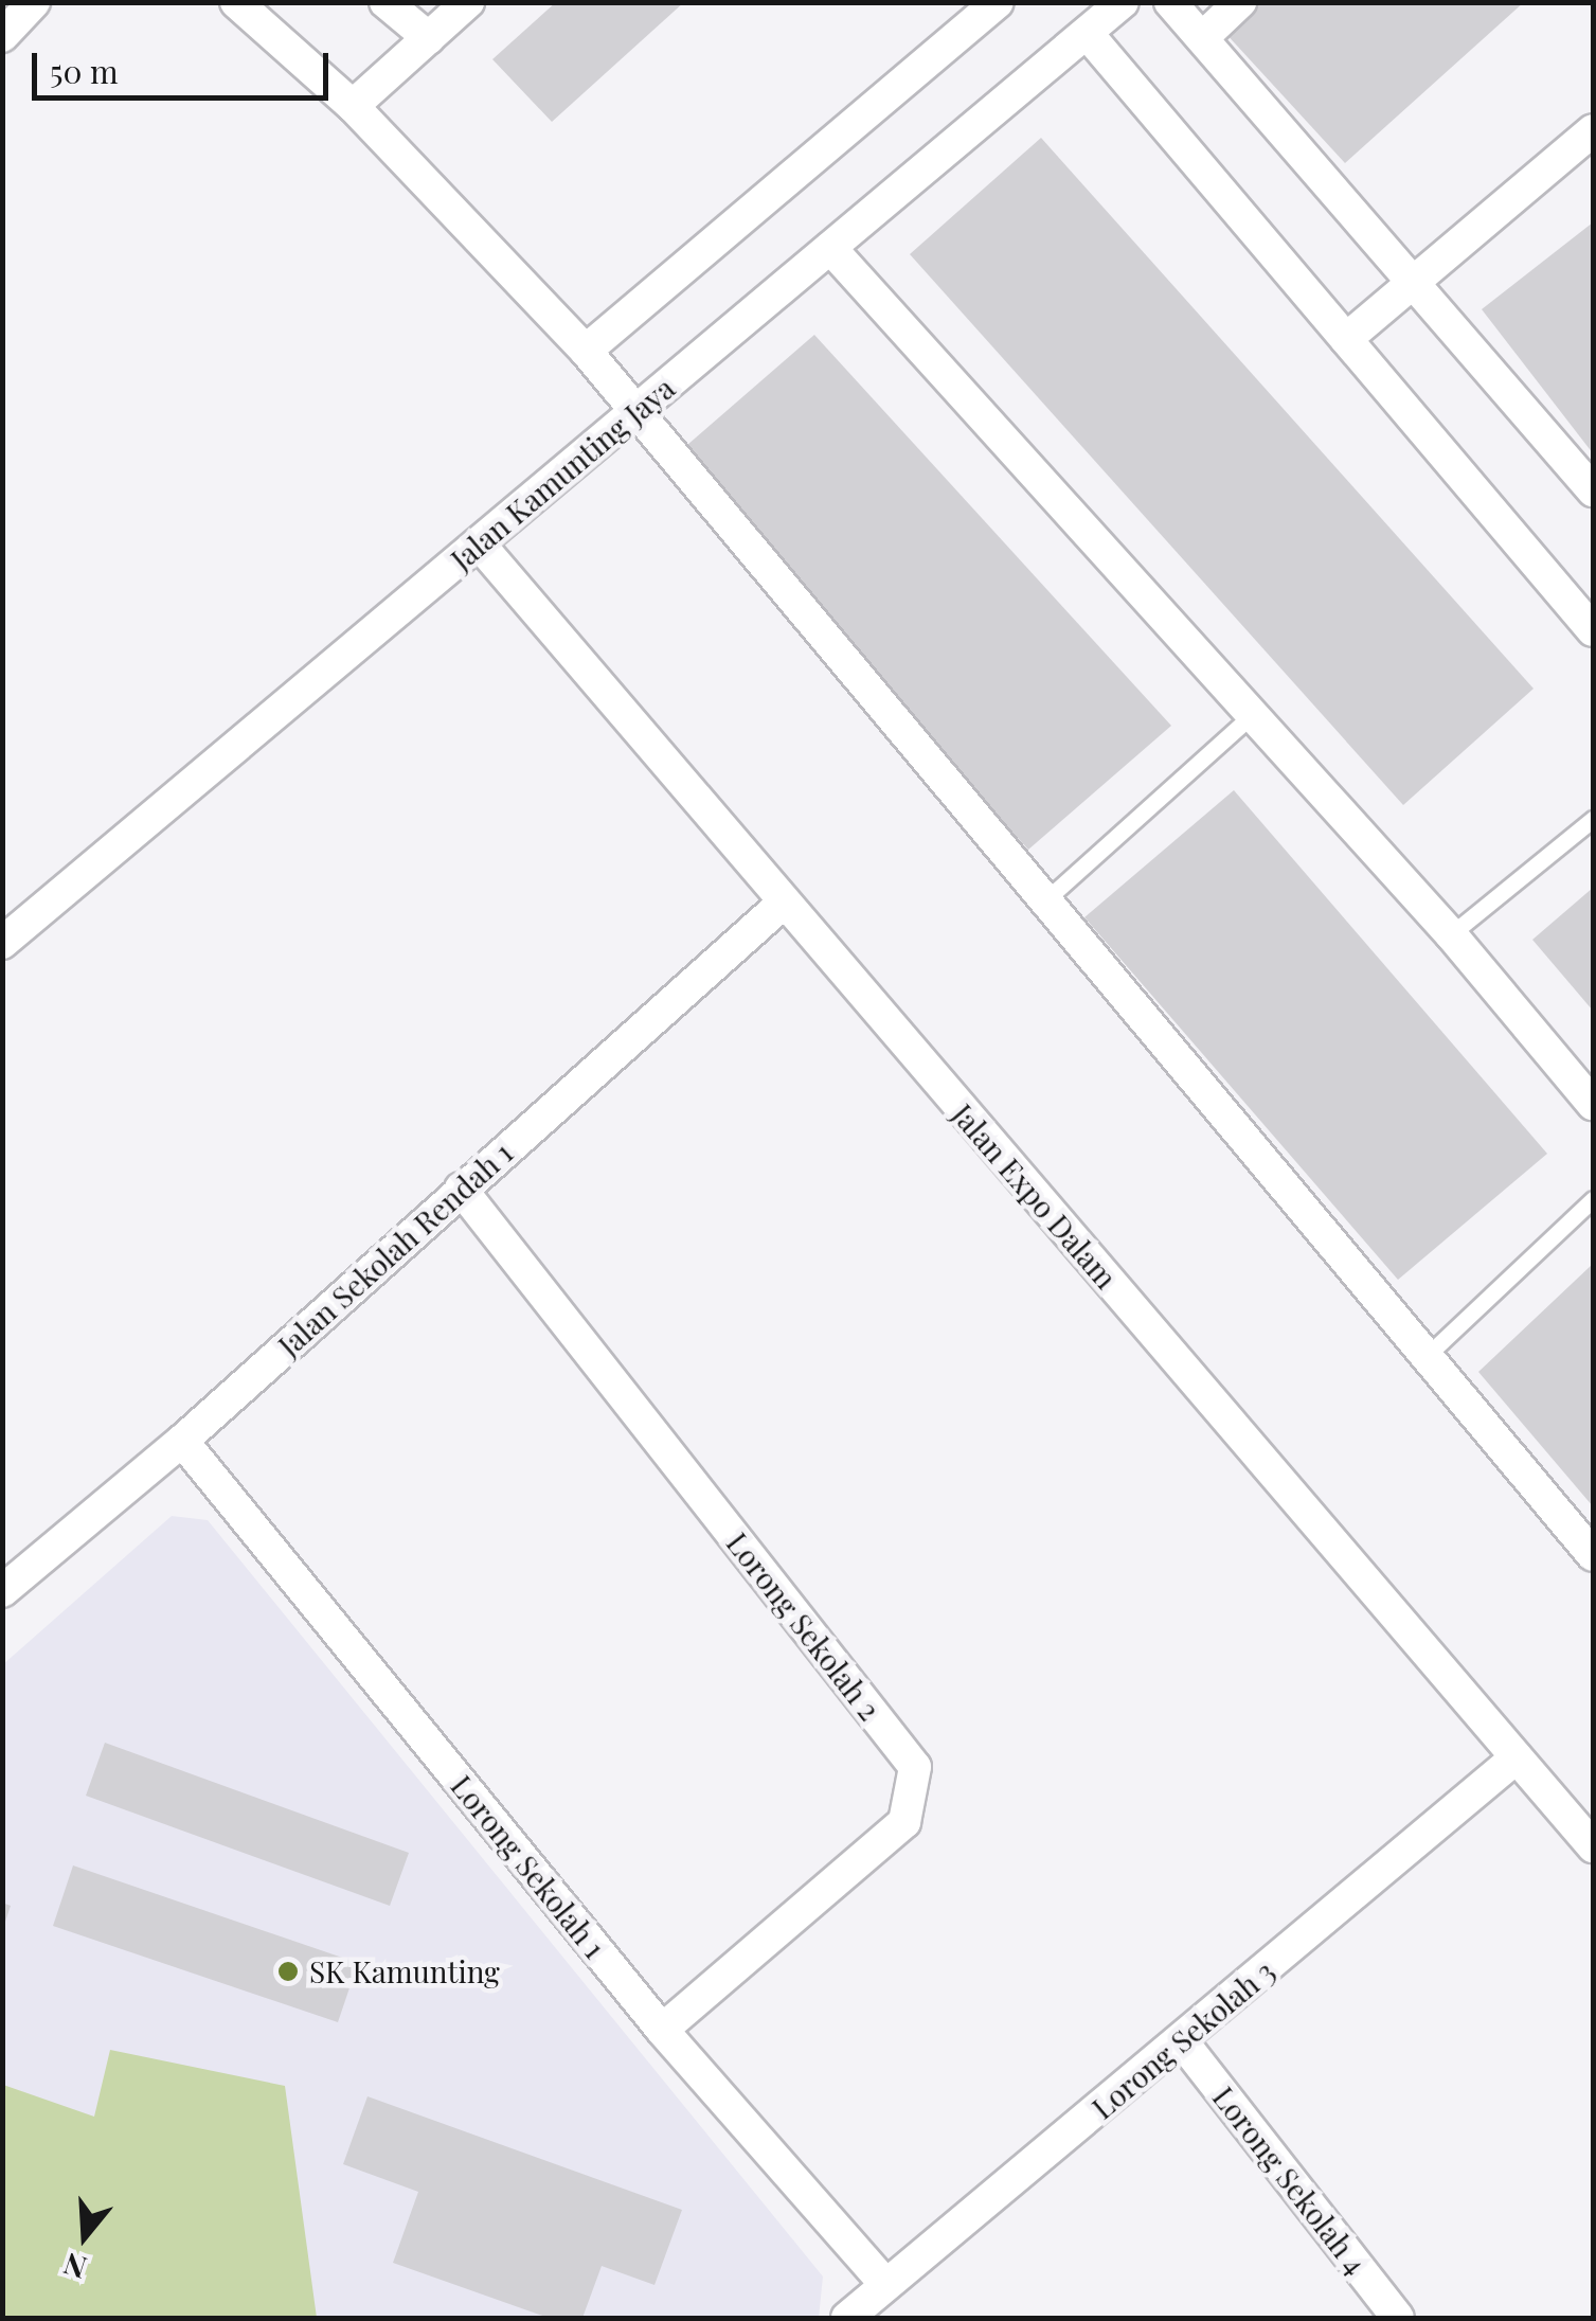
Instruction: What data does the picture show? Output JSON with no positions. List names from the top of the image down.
{
  "streets": {
    "street": [
      "Jalan Kamunting Jaya",
      "Jalan Expo Dalam",
      "Jalan Sekolah Rendah 1",
      "Lorong Sekolah 2",
      "Lorong Sekolah 1",
      "Lorong Sekolah 3",
      "Lorong Sekolah 4"
    ]
  },
  "crossings": [
    ["Jalan Kamunting Jaya", "Jalan Expo Dalam"],
    ["Jalan Expo Dalam", "Jalan Sekolah Rendah 1"],
    ["Jalan Expo Dalam", "Lorong Sekolah 3"],
    ["Jalan Sekolah Rendah 1", "Lorong Sekolah 2"],
    ["Jalan Sekolah Rendah 1", "Lorong Sekolah 1"],
    ["Lorong Sekolah 2", "Lorong Sekolah 1"],
    ["Lorong Sekolah 1", "Lorong Sekolah 3"],
    ["Lorong Sekolah 3", "Lorong Sekolah 4"]
  ],
  "places": ["SK Kamunting"],
  "scale_bar": "50 m",
  "north": "bottom"
}
